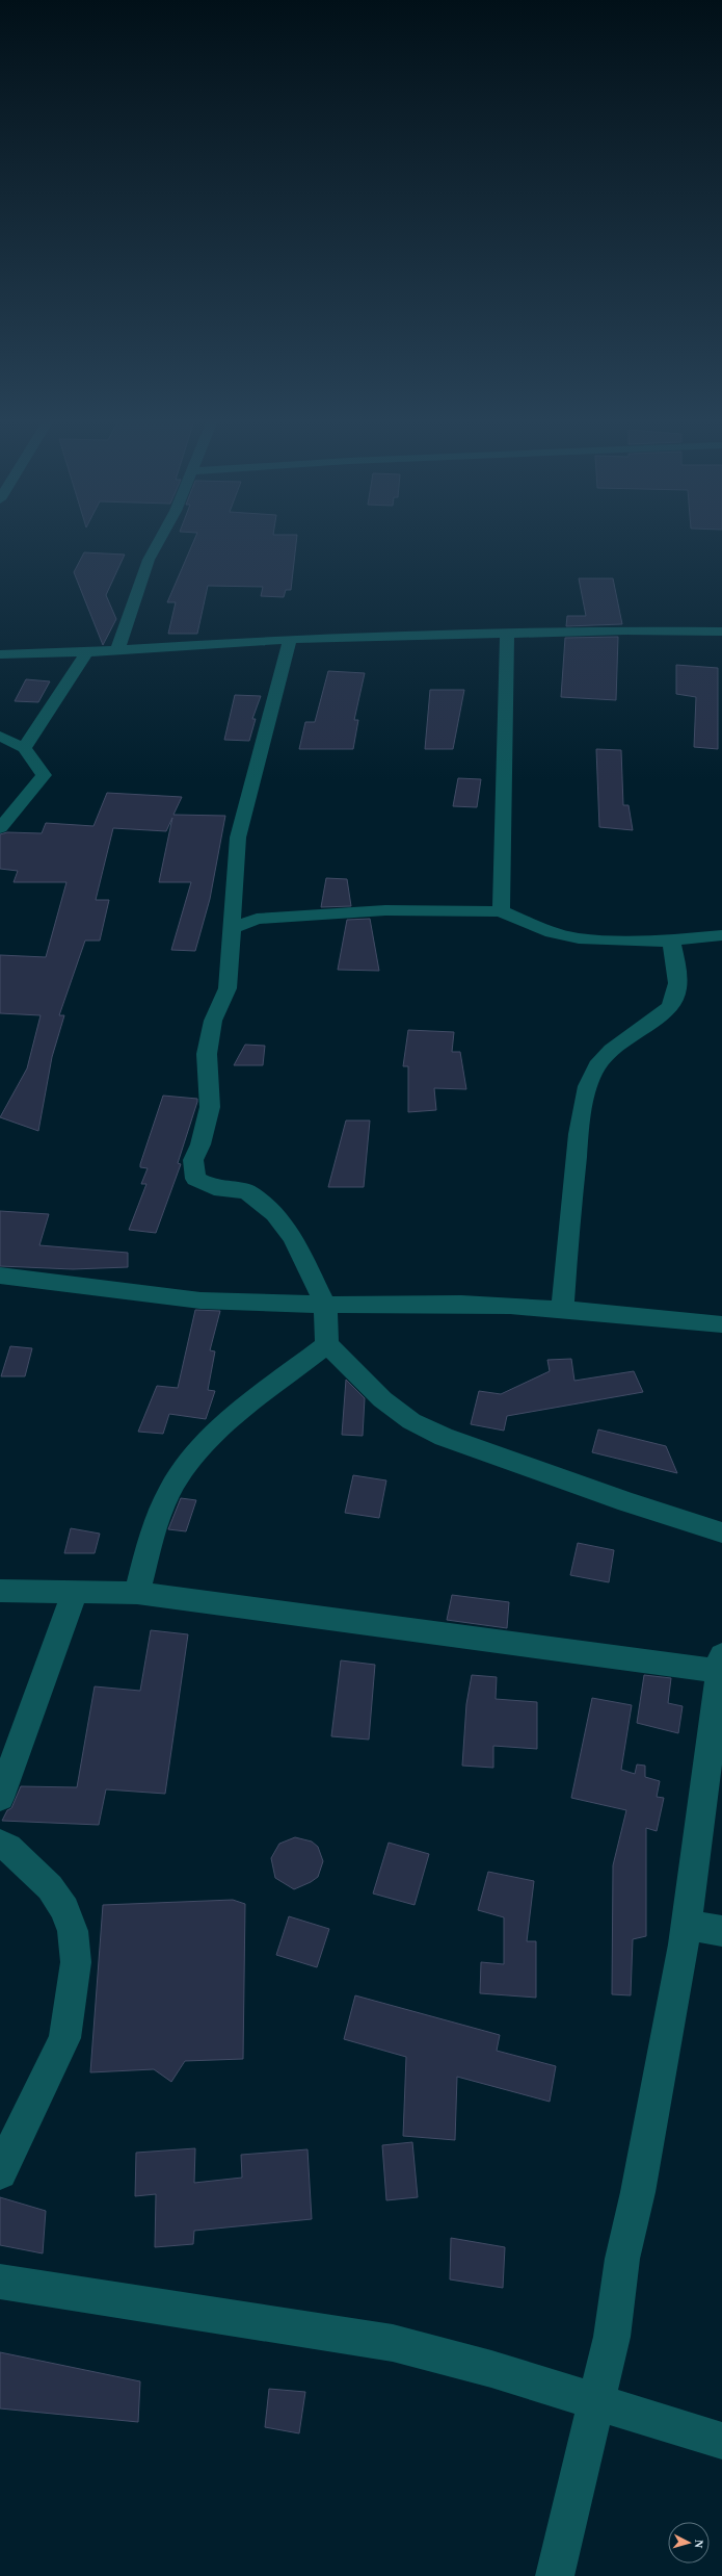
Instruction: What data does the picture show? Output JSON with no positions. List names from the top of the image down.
{
  "north": "right"
}
